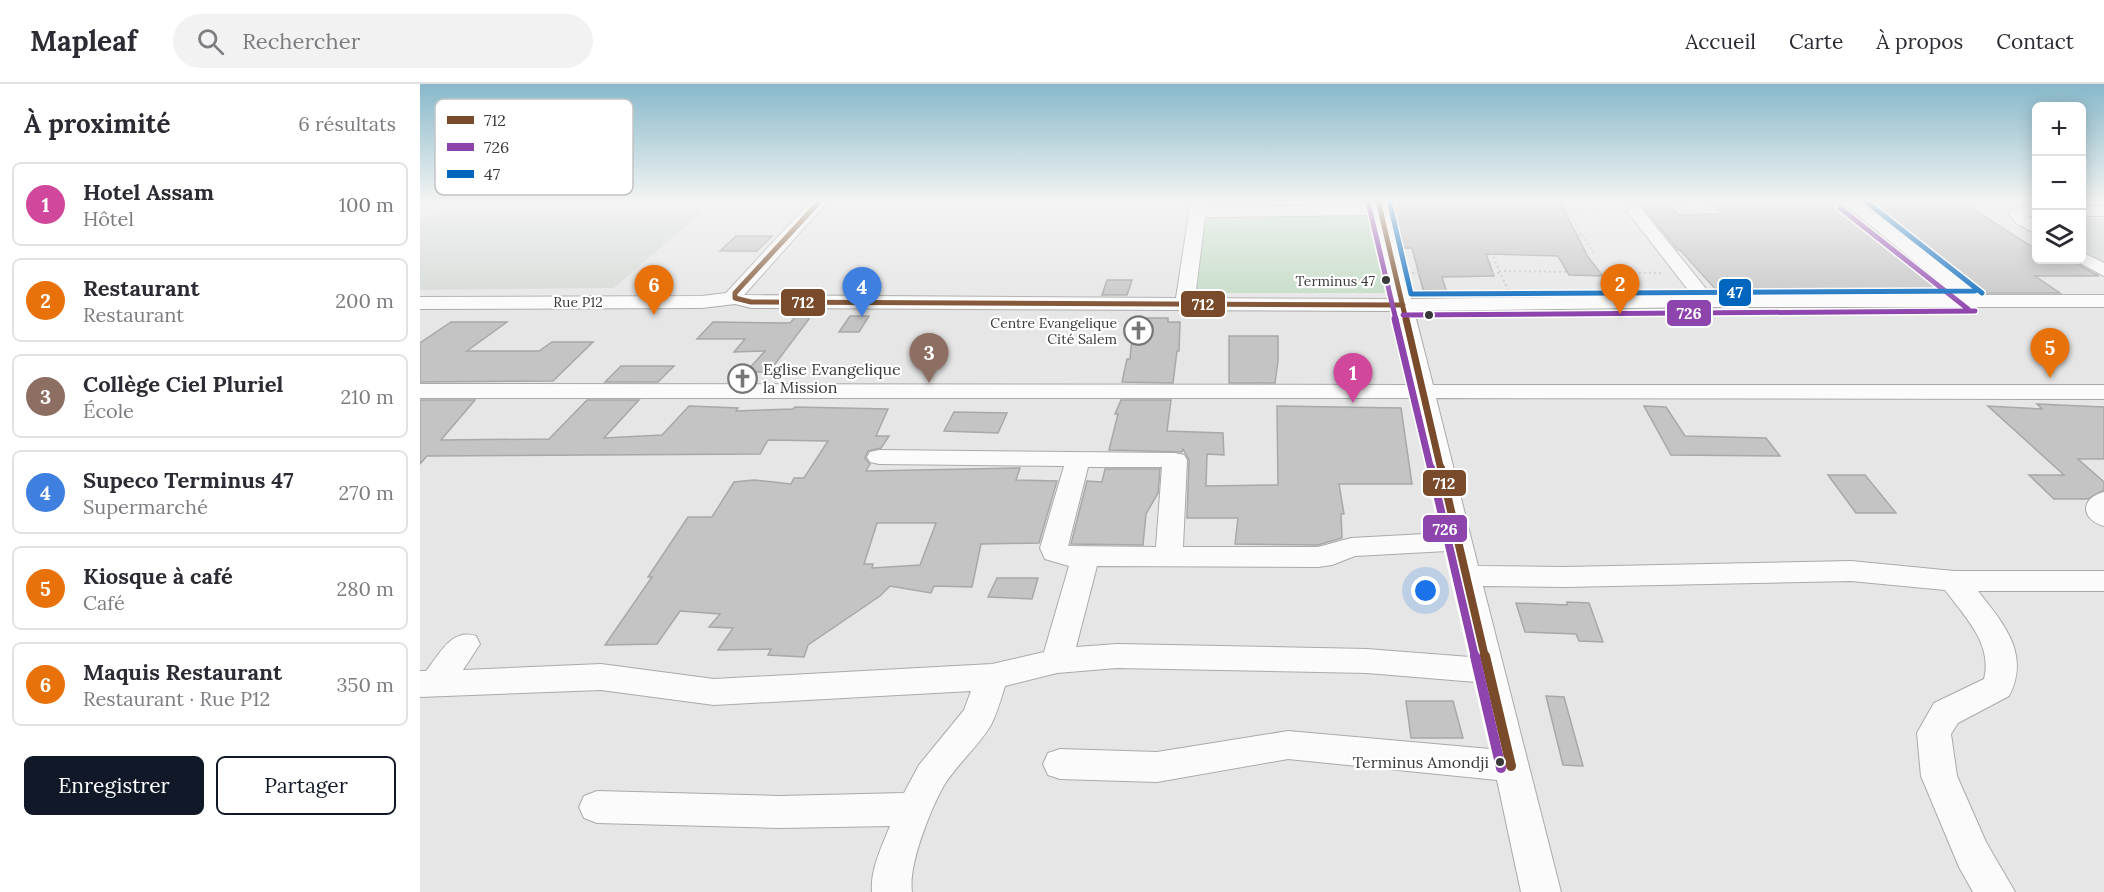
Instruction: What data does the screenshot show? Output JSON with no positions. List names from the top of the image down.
{
  "streets": {
    "street": ["Rue P12"]
  },
  "places": {
    "other": ["Terminus 47", "Terminus Amondji"],
    "church": ["Centre Evangelique Cité Salem", "Eglise Evangelique la Mission"]
  },
  "lines": ["transit line 712", "transit line 726", "transit line 47"],
  "legend": ["712", "726", "47"],
  "page": {
    "header": "Mapleaf",
    "search": "Rechercher",
    "nav": [
      "Accueil",
      "Carte",
      "À propos",
      "Contact"
    ],
    "heading": ["À proximité", "6 résultats"],
    "map_buttons": ["+", "−"],
    "list": [
      {
        "mark": "1",
        "name": "Hotel Assam",
        "note": "Hôtel",
        "value": "100 m"
      },
      {
        "mark": "2",
        "name": "Restaurant",
        "note": "Restaurant",
        "value": "200 m"
      },
      {
        "mark": "3",
        "name": "Collège Ciel Pluriel",
        "note": "École",
        "value": "210 m"
      },
      {
        "mark": "4",
        "name": "Supeco Terminus 47",
        "note": "Supermarché",
        "value": "270 m"
      },
      {
        "mark": "5",
        "name": "Kiosque à café",
        "note": "Café",
        "value": "280 m"
      },
      {
        "mark": "6",
        "name": "Maquis Restaurant",
        "note": "Restaurant · Rue P12",
        "value": "350 m"
      }
    ],
    "pins": [
      "2",
      "6",
      "4",
      "5",
      "3",
      "1"
    ],
    "buttons": ["Enregistrer", "Partager"]
  }
}
